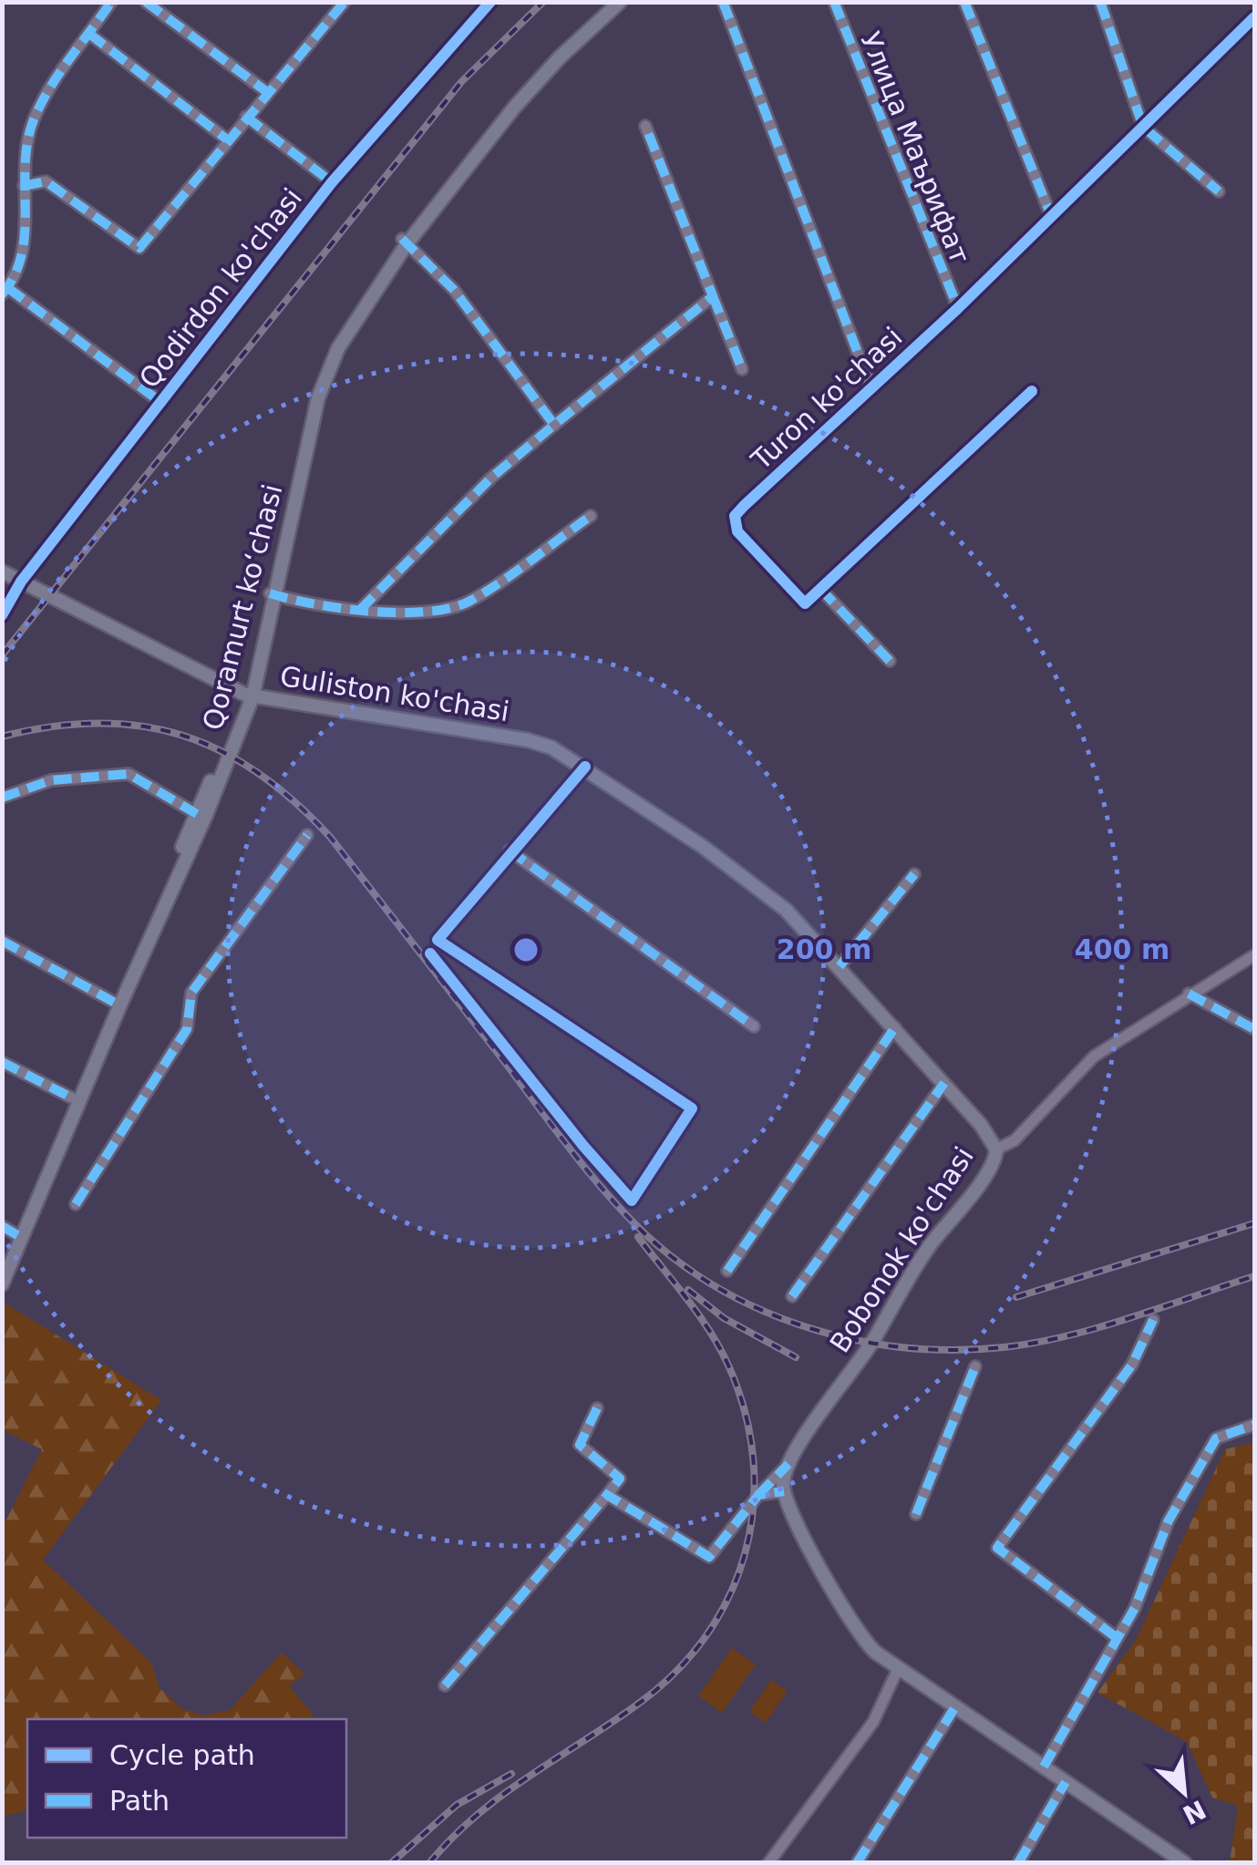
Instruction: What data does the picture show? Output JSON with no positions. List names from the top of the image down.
{
  "streets": {
    "main road": ["Qoramurt koʻchasi", "Guliston ko'chasi", "Bobonok ko'chasi"],
    "street": ["Улица Маърифат", "Qodirdon ko'chasi", "Turon ko'chasi"]
  },
  "crossings": [
    ["Улица Маърифат", "Turon ko'chasi"],
    ["Qodirdon ko'chasi", "Guliston ko'chasi"],
    ["Qoramurt koʻchasi", "Guliston ko'chasi"],
    ["Guliston ko'chasi", "Bobonok ko'chasi"]
  ],
  "legend": ["Cycle path", "Path"],
  "north": "bottom right",
  "rings": ["200 m", "400 m"]
}
